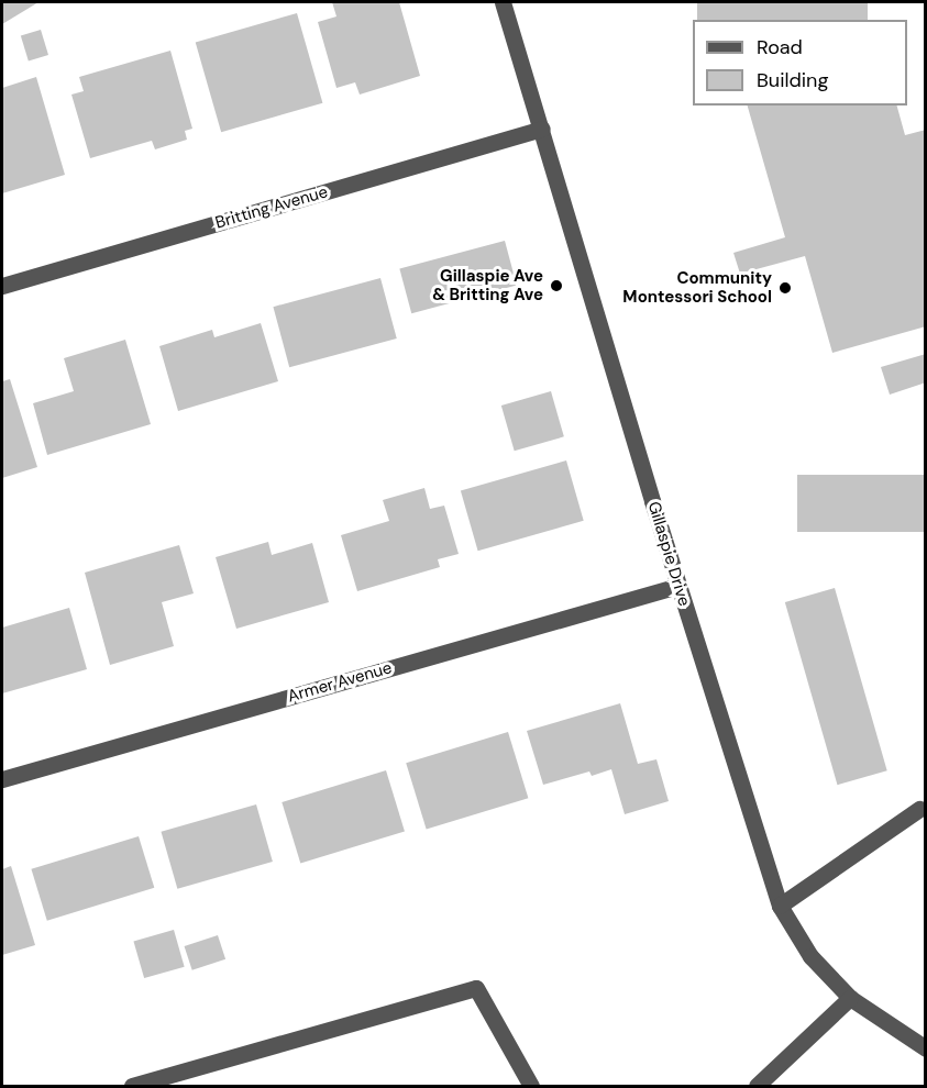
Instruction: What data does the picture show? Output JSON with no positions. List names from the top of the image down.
{
  "streets": {
    "street": ["Britting Avenue", "Gillaspie Drive", "Armer Avenue"]
  },
  "crossings": [
    ["Britting Avenue", "Gillaspie Drive"],
    ["Gillaspie Drive", "Armer Avenue"]
  ],
  "places": ["Gillaspie Ave & Britting Ave", "Community Montessori School"],
  "legend": ["Road", "Building"]
}
